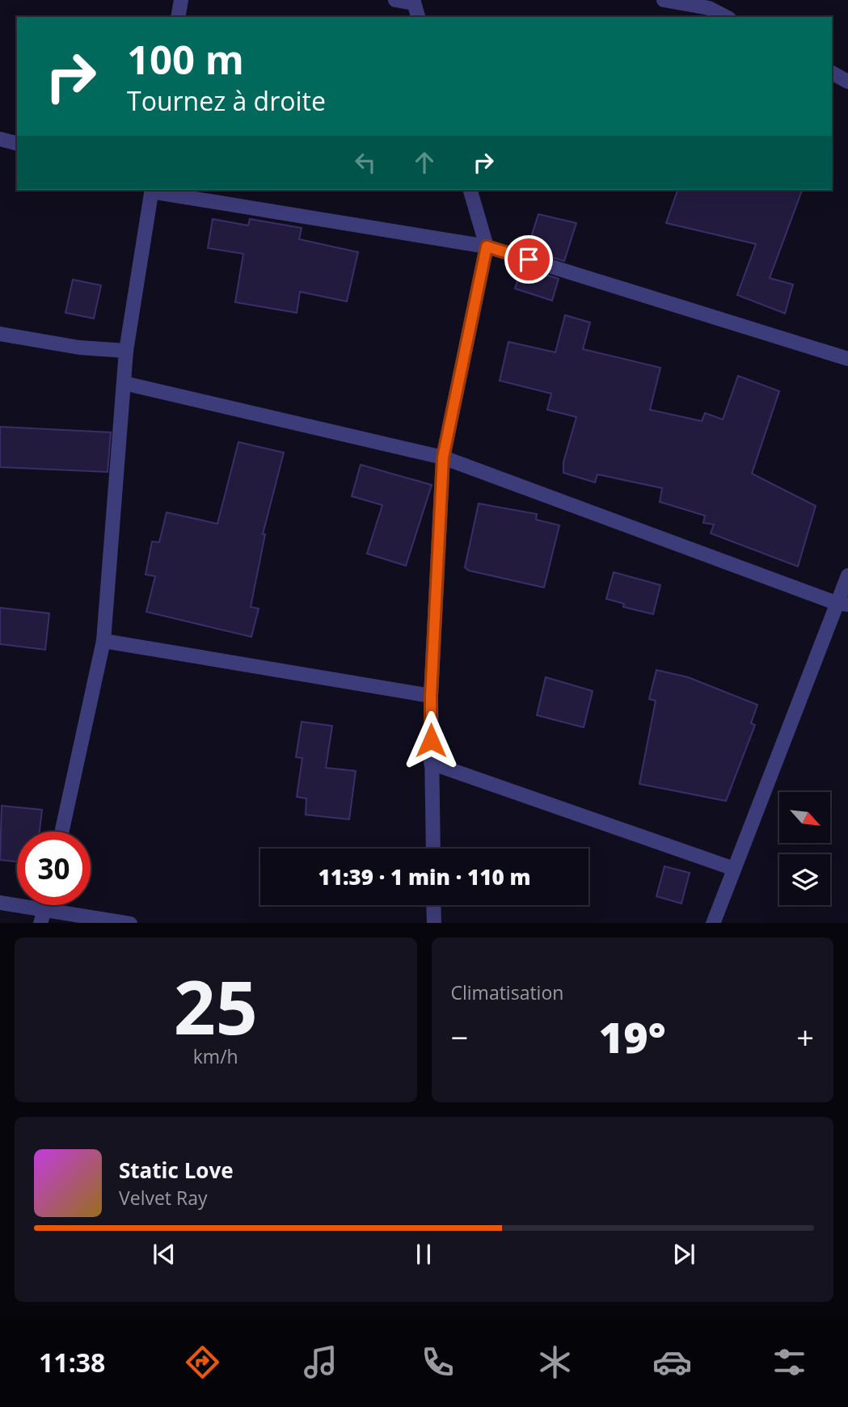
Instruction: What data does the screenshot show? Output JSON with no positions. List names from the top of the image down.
{
  "north": "bottom right",
  "page": {
    "turn": ["100 m", "Tournez à droite"],
    "limit": "30",
    "trip": "11:39 · 1 min · 110 m",
    "tile": [
      ["25", "km/h"],
      "Climatisation"
    ],
    "heat": ["−", "19°", "+"],
    "song": ["Static Love", "Velvet Ray"],
    "tabs": "11:38"
  }
}
